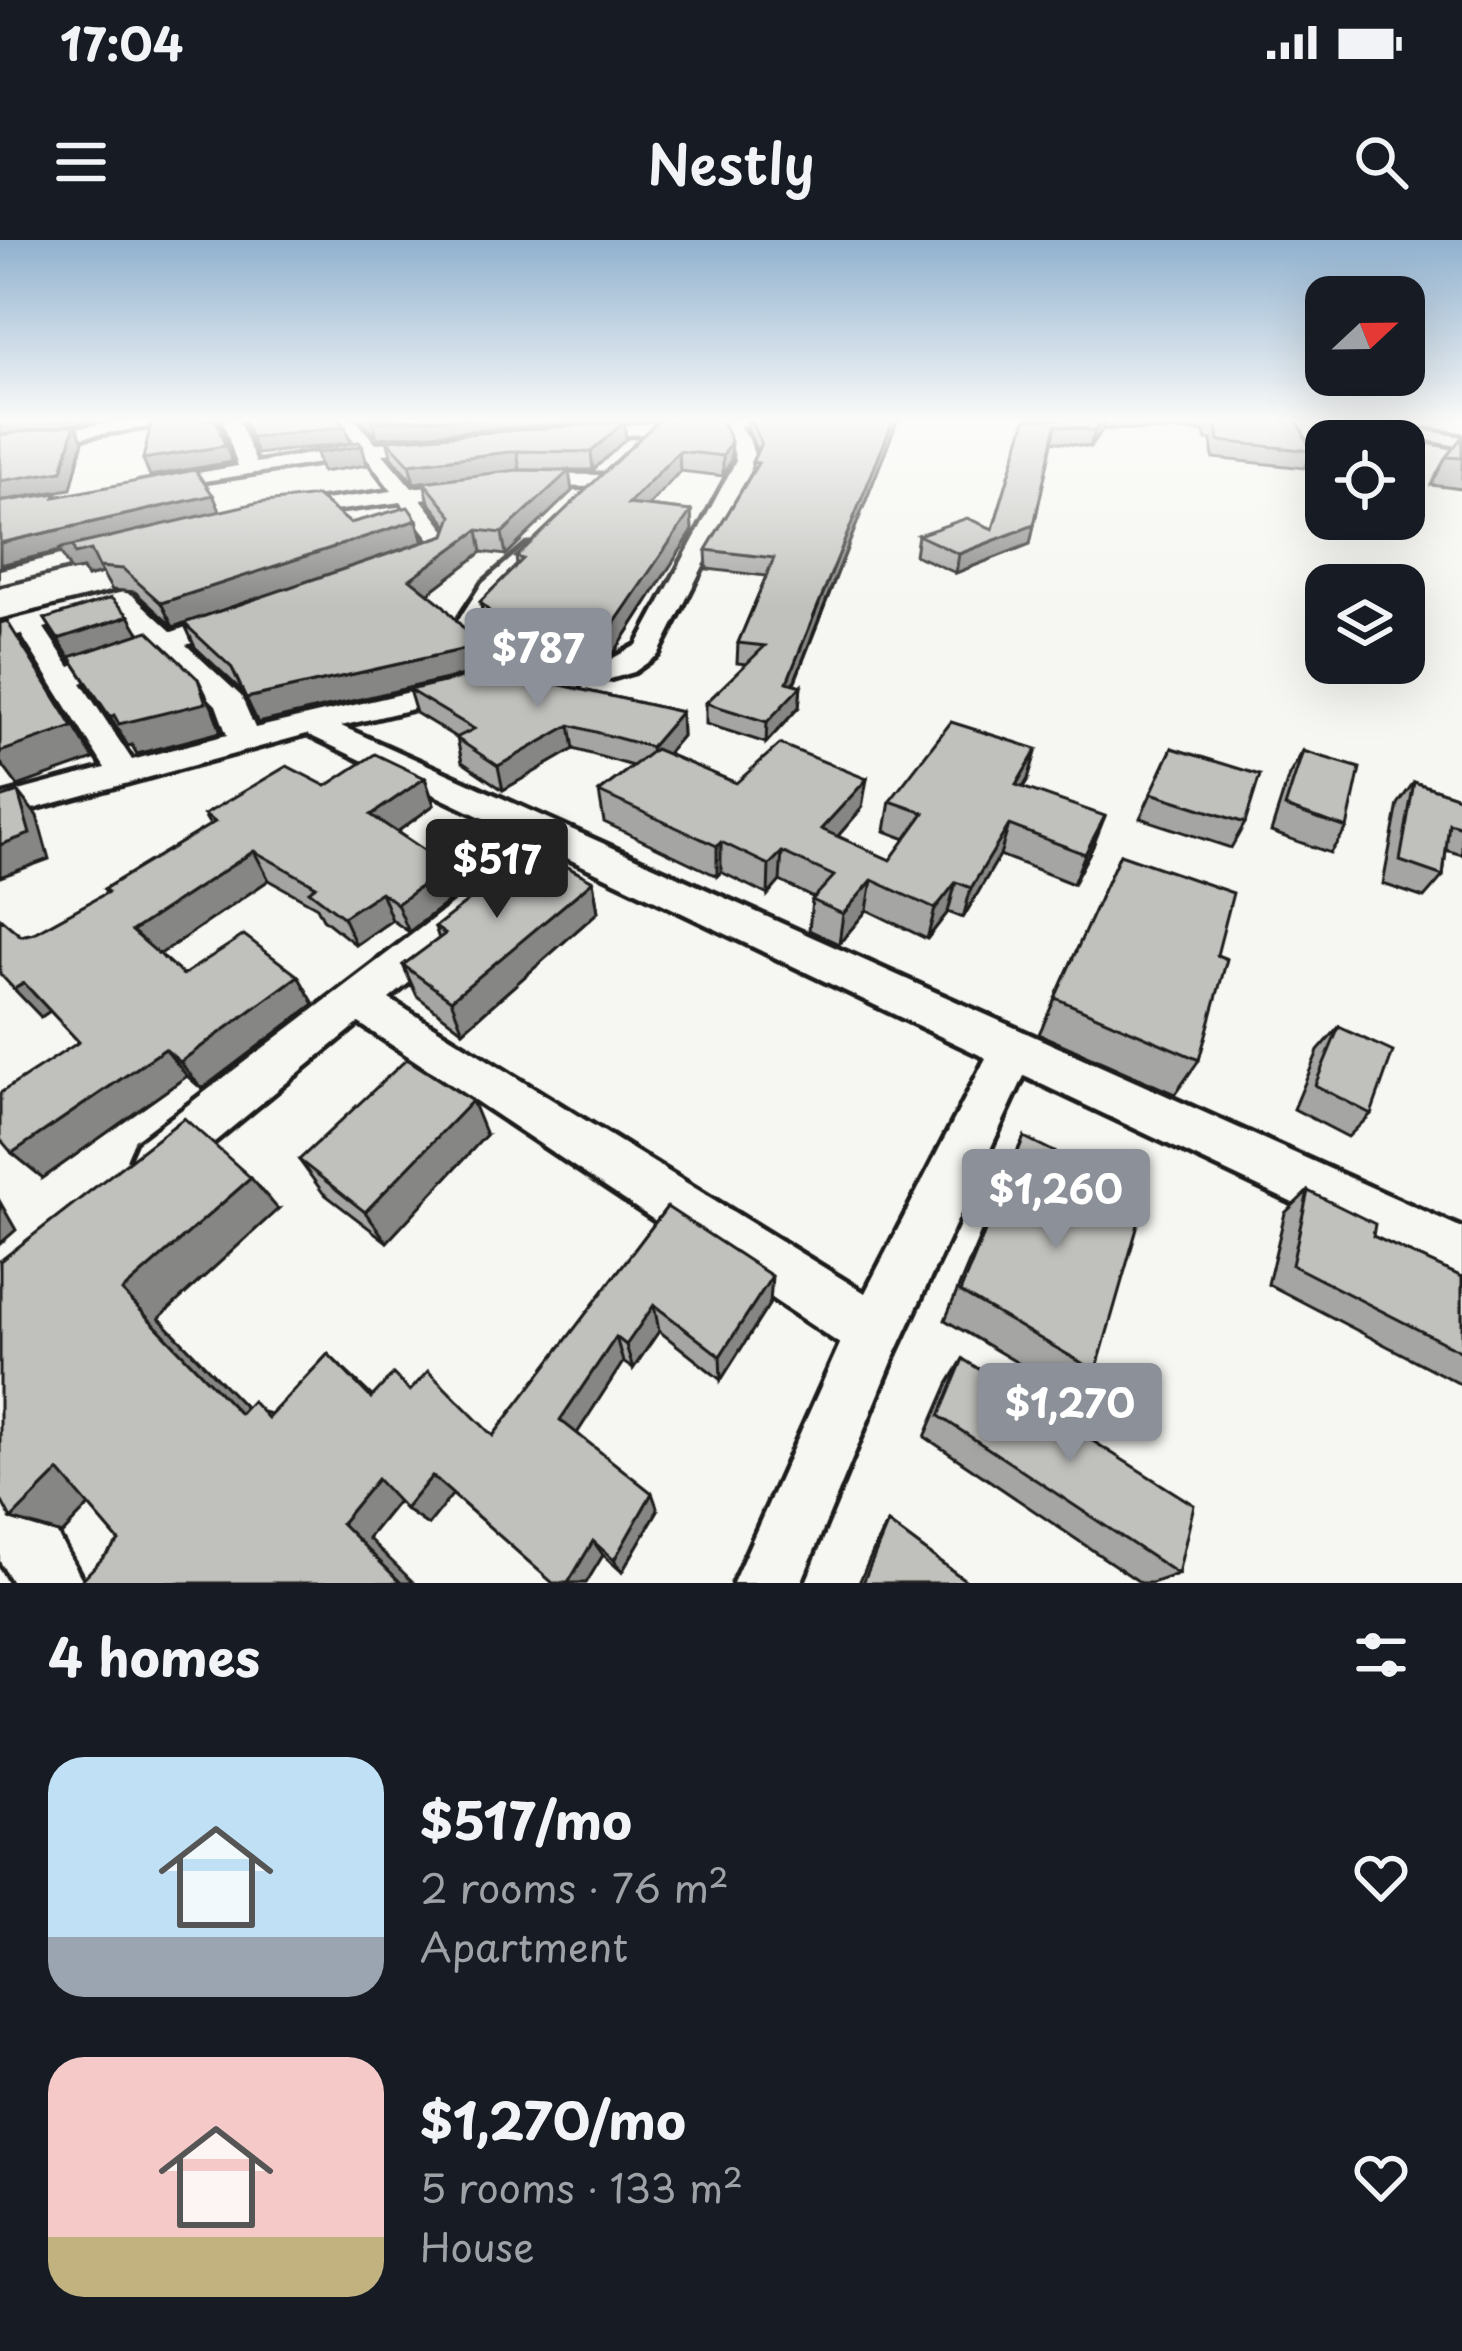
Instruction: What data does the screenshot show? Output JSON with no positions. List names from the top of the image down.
{
  "north": "right",
  "page": {
    "status": "17:04",
    "header": "Nestly",
    "price": [
      "$787",
      "$517",
      "$1,260",
      "$1,270"
    ],
    "heading": "4 homes",
    "list": [
      {
        "name": "$517/mo",
        "note": "2 rooms · 76 m² · Apartment"
      },
      {
        "name": "$1,270/mo",
        "note": "5 rooms · 133 m² · House"
      }
    ]
  }
}
